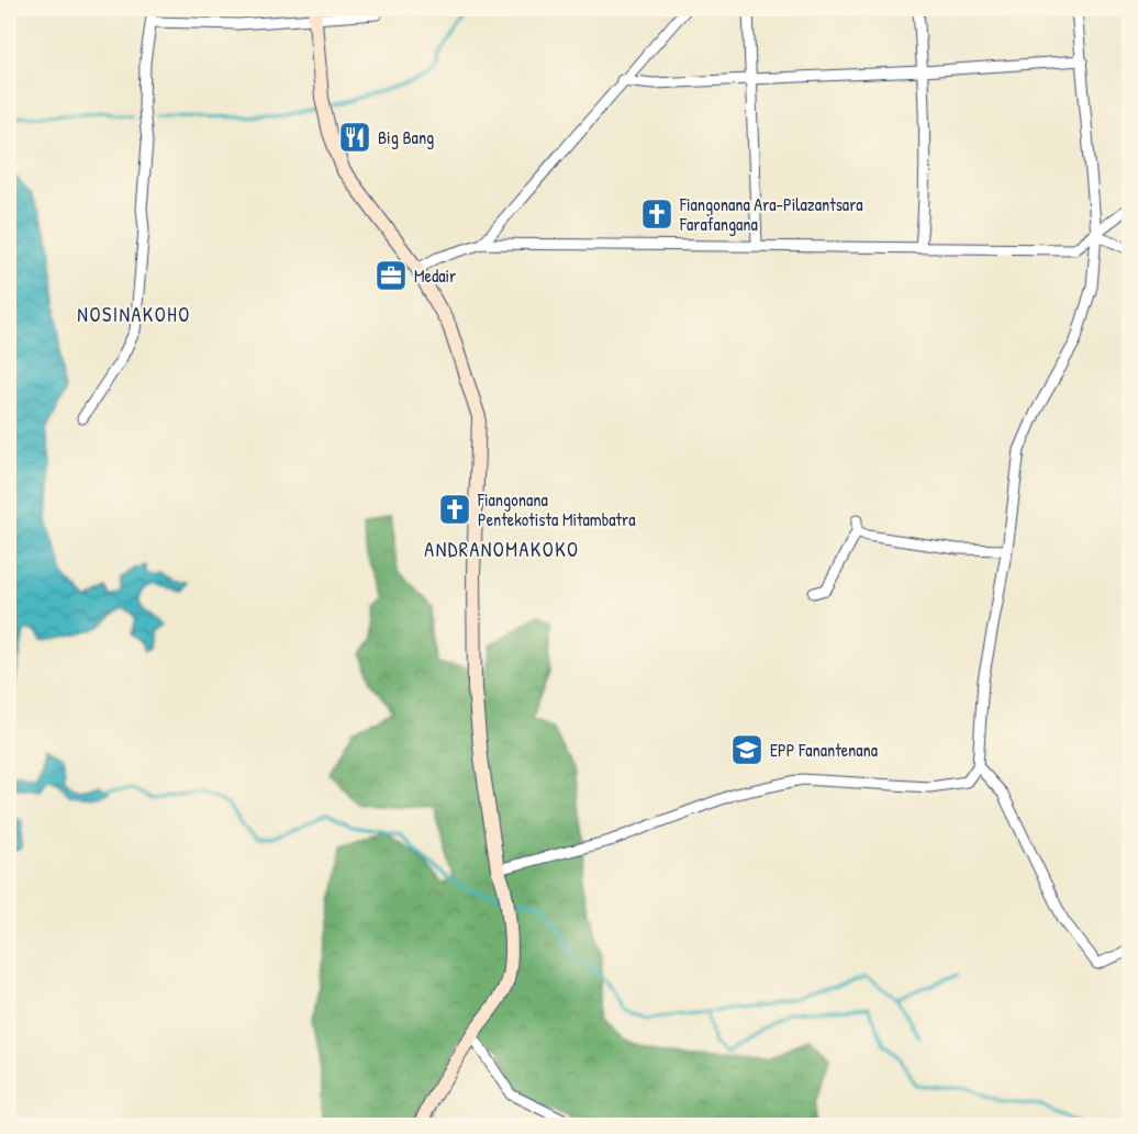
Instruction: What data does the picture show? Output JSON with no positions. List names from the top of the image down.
{
  "districts": ["NOSINAKOHO", "ANDRANOMAKOKO"],
  "places": {
    "restaurant": ["Big Bang"],
    "church": ["Fiangonana Ara-Pilazantsara Farafangana", "Fiangonana Pentekotista Mitambatra"],
    "office": ["Medair"],
    "school or university": ["EPP Fanantenana"]
  }
}
